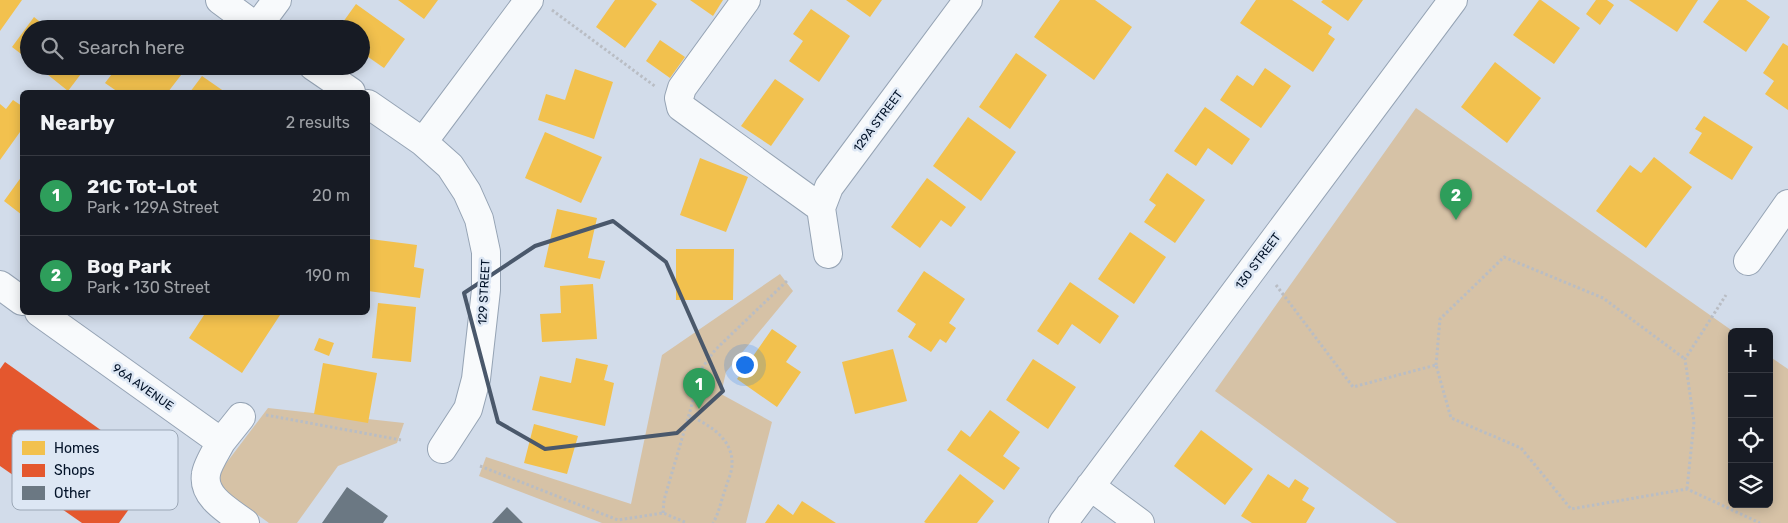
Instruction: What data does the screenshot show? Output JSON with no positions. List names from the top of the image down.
{
  "streets": {
    "street": [
      "129A STREET",
      "130 STREET",
      "129 STREET",
      "96A AVENUE"
    ]
  },
  "legend": ["Homes", "Shops", "Other"],
  "page": {
    "search": "Search here",
    "heading": ["Nearby", "2 results"],
    "list": [
      {
        "mark": "1",
        "name": "21C Tot-Lot",
        "note": "Park · 129A Street",
        "value": "20 m"
      },
      {
        "mark": "2",
        "name": "Bog Park",
        "note": "Park · 130 Street",
        "value": "190 m"
      }
    ],
    "pins": ["2", "1"],
    "map_buttons": ["+", "−"]
  }
}
